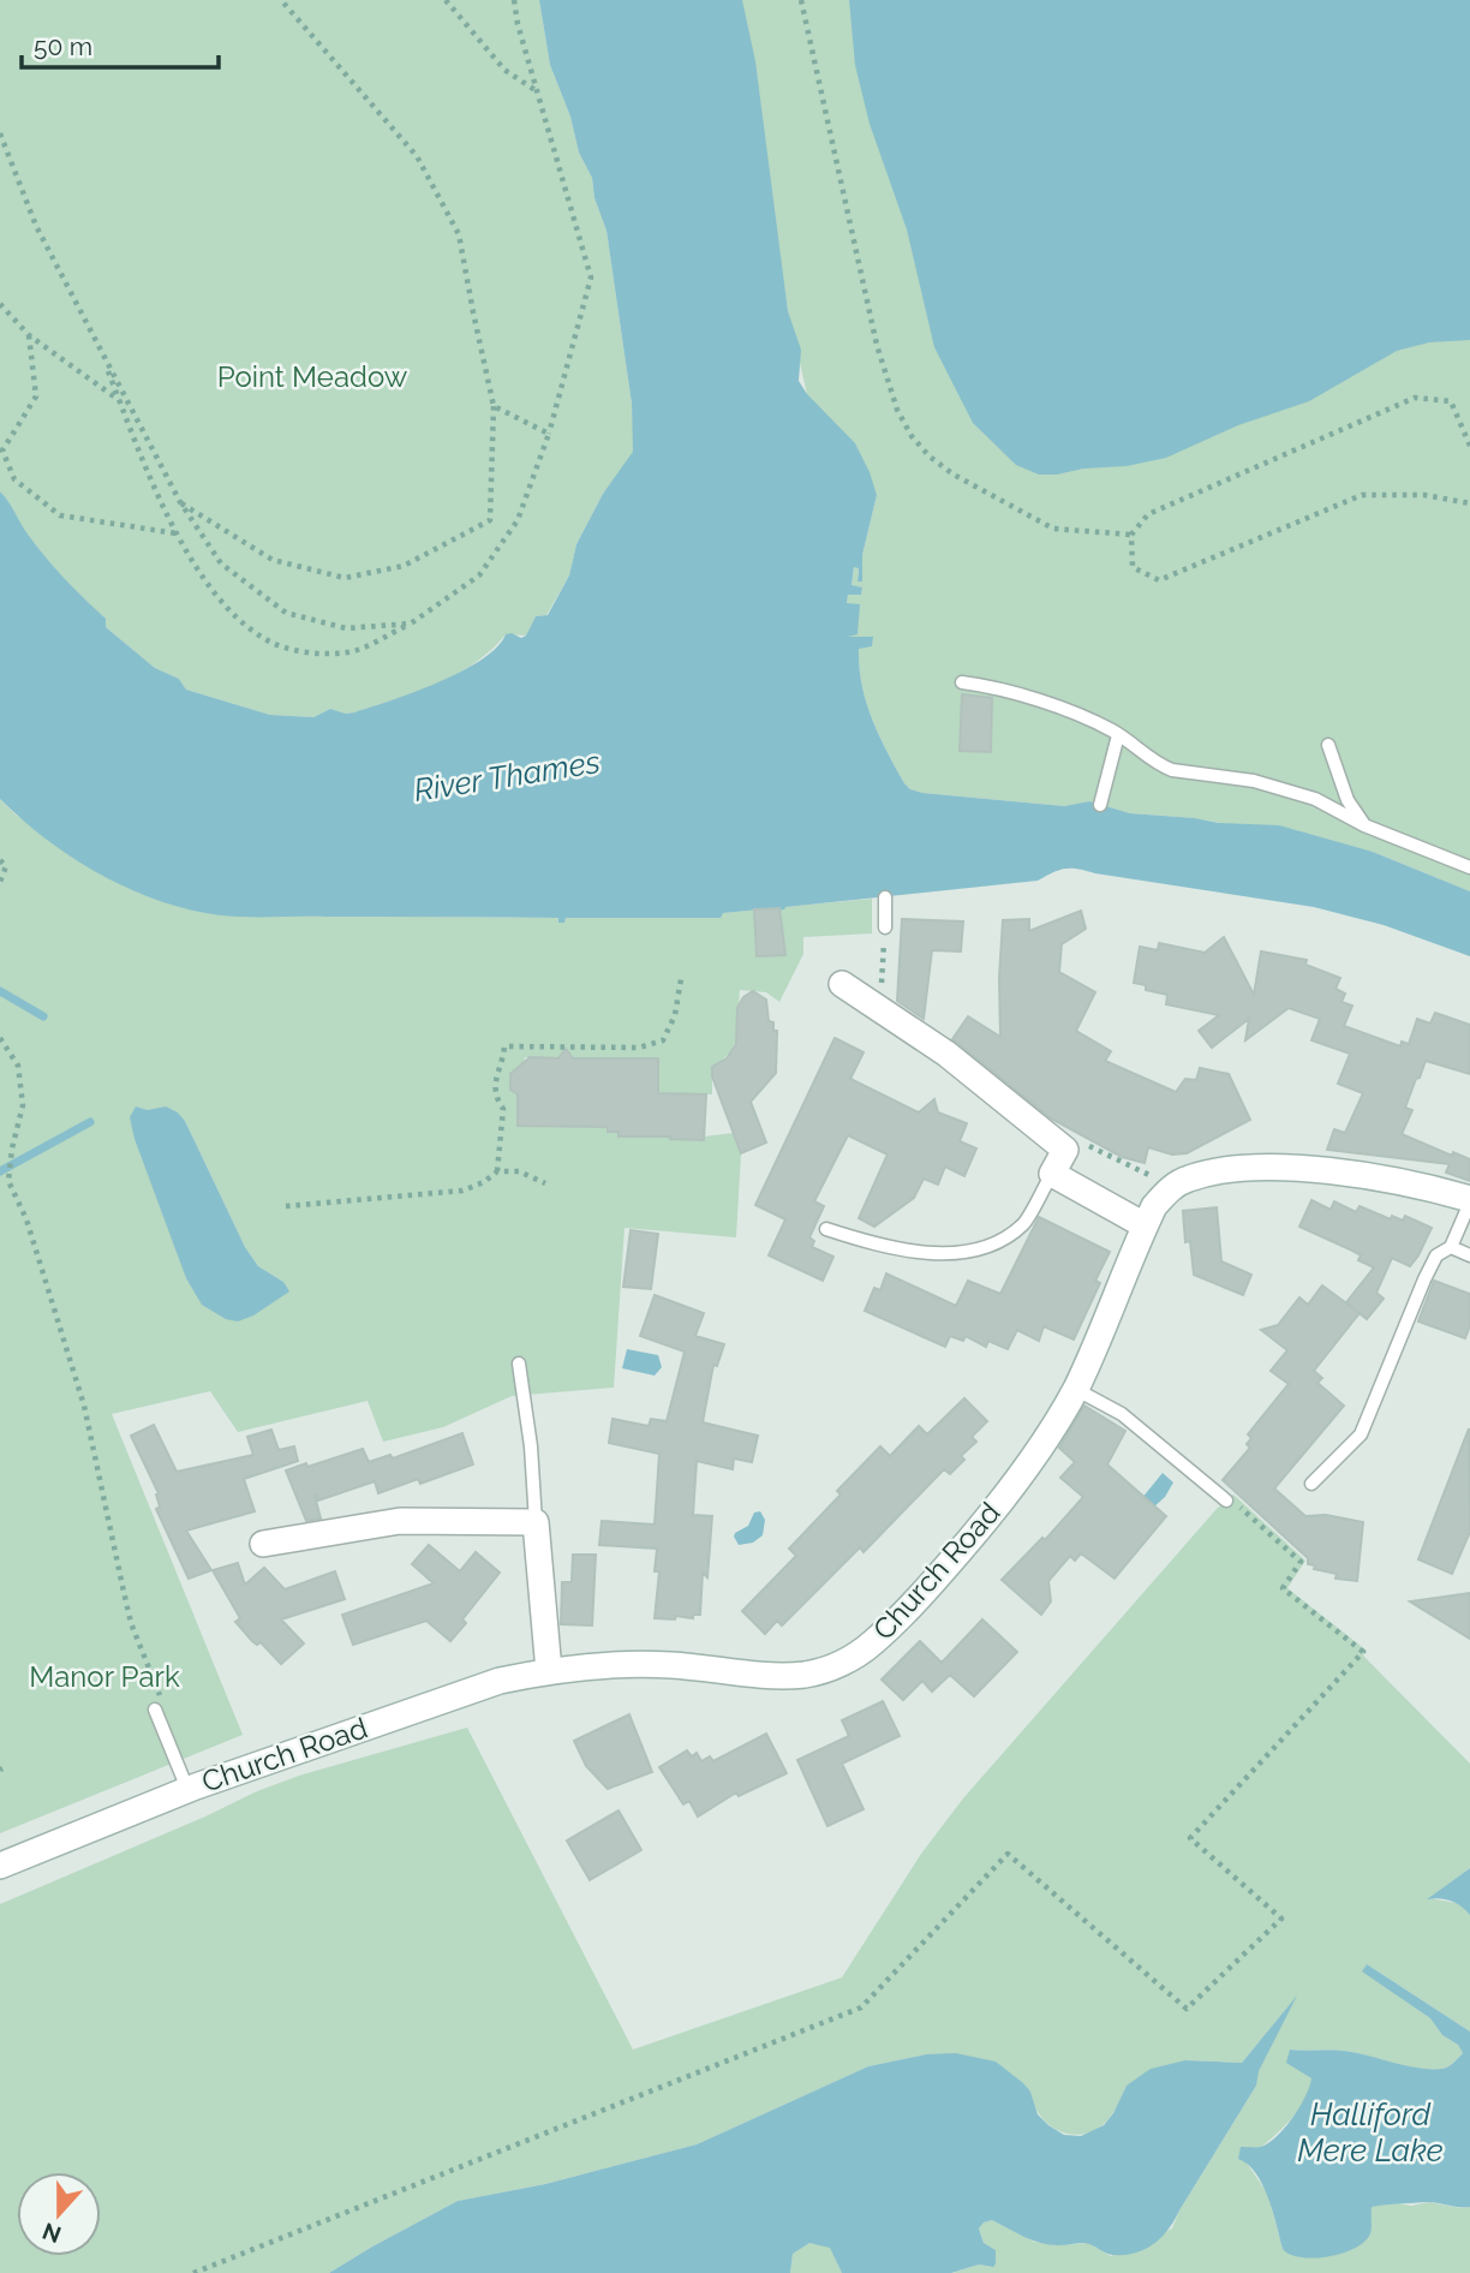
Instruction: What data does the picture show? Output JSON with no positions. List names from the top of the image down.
{
  "streets": {
    "street": ["Church Road"]
  },
  "water": ["River Thames", "Halliford Mere Lake"],
  "parks": ["Point Meadow", "Manor Park"],
  "scale_bar": "50 m",
  "north": "bottom"
}
